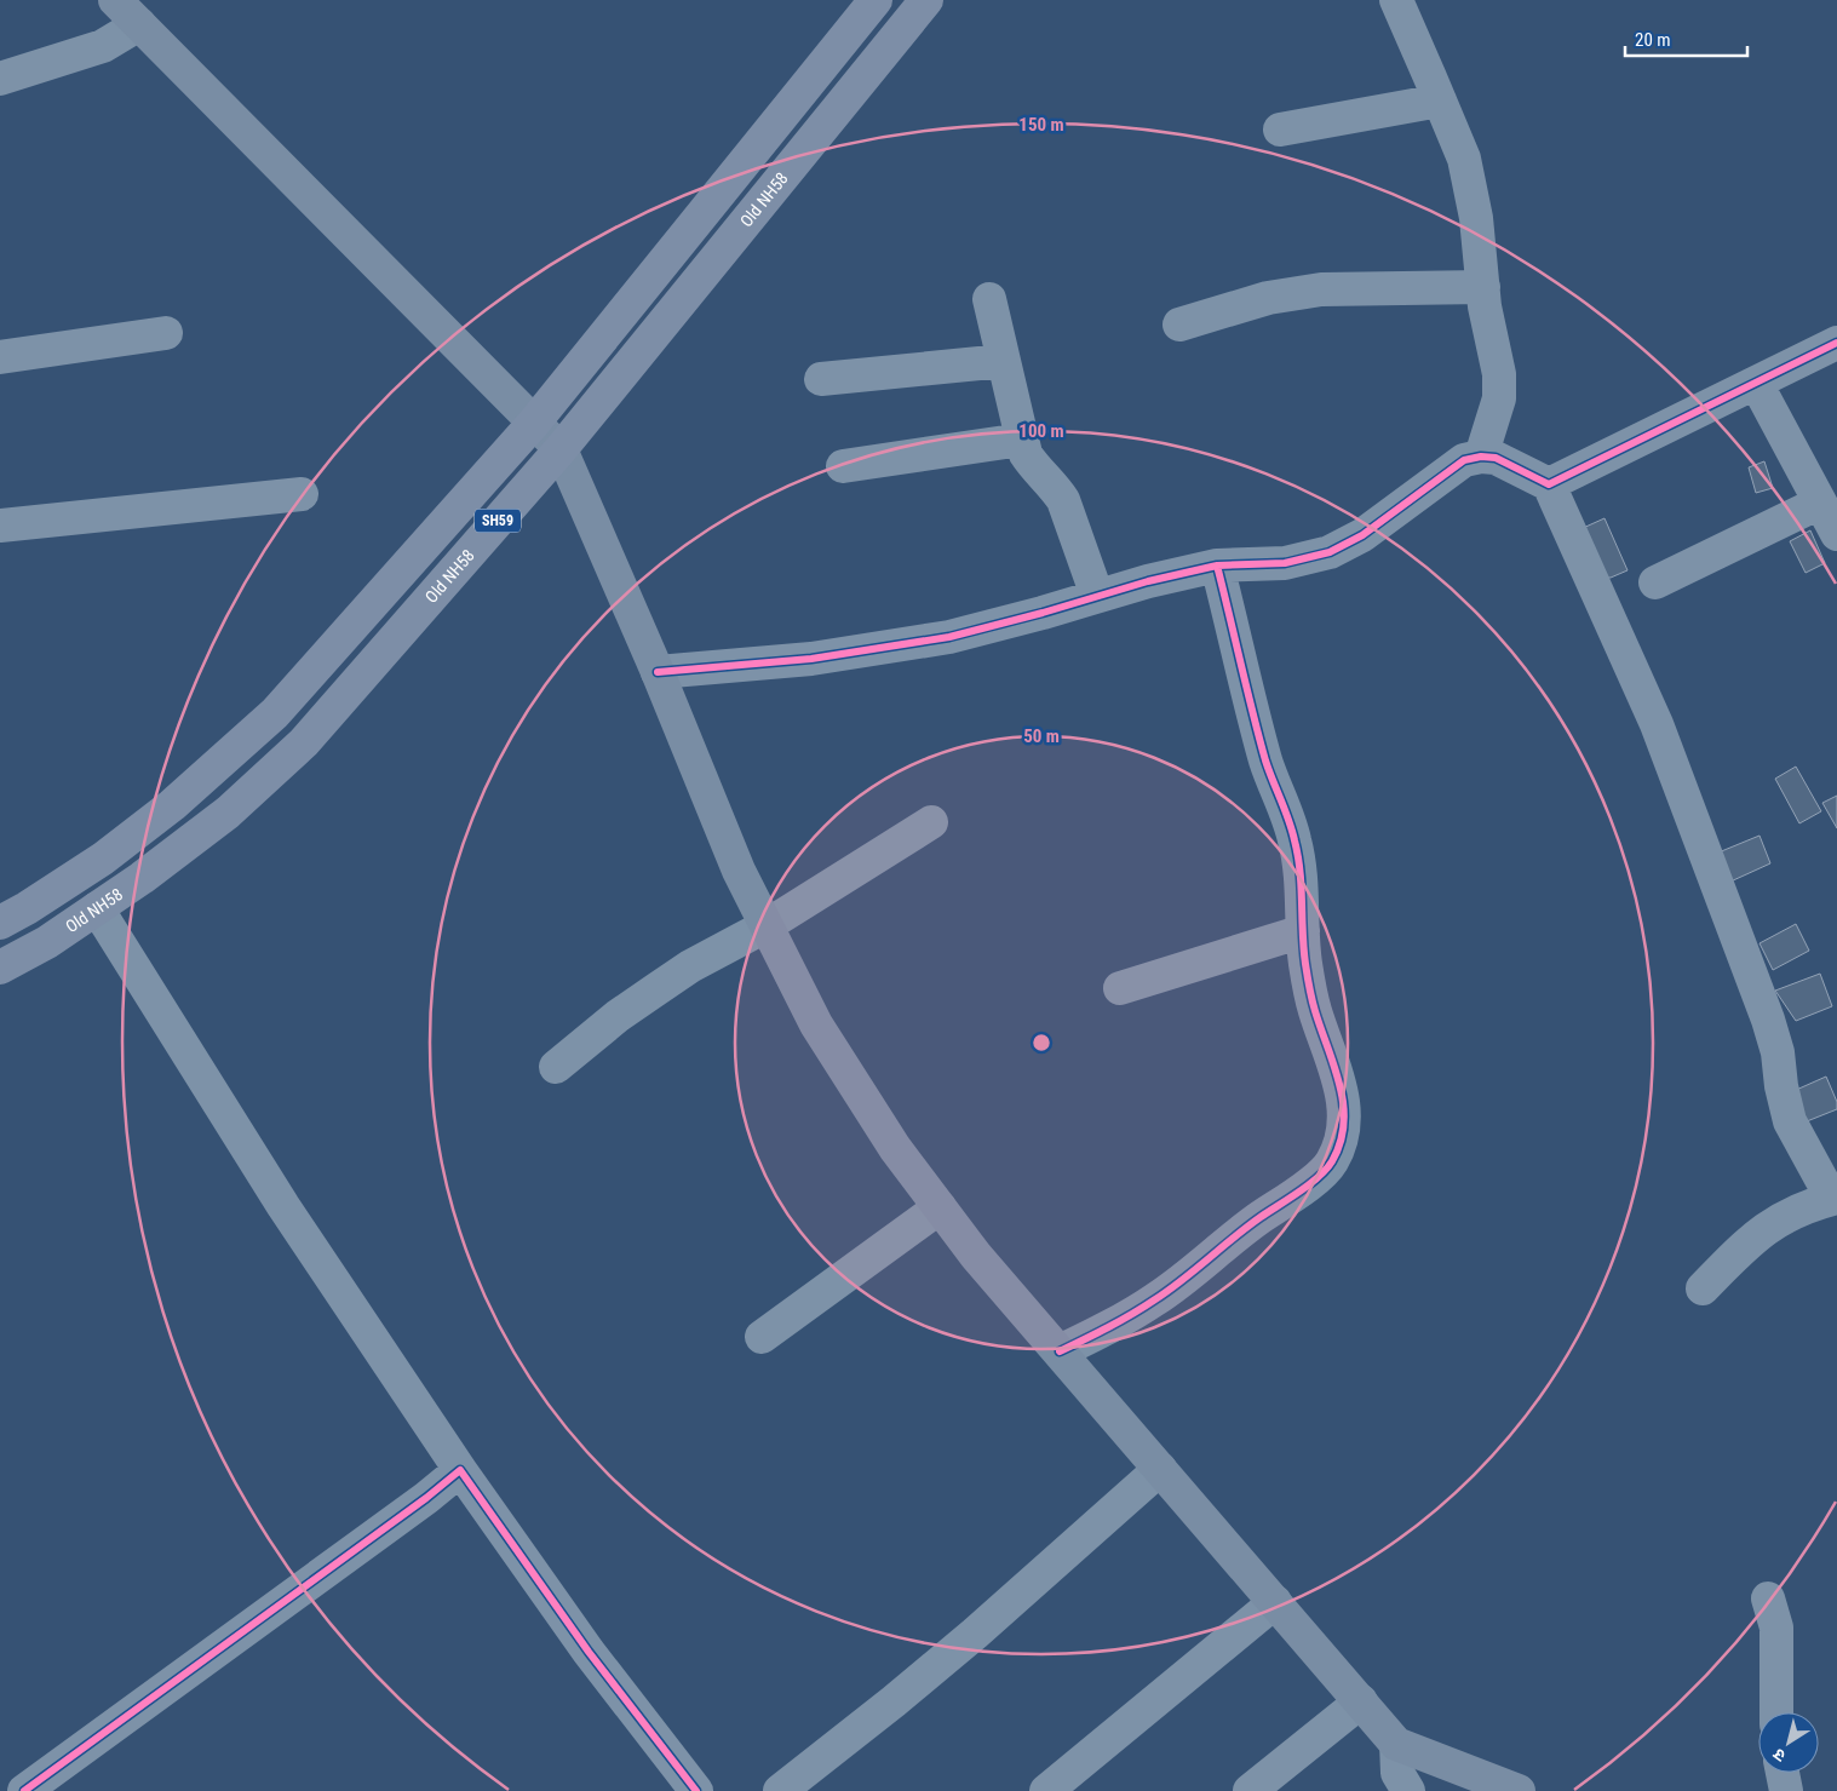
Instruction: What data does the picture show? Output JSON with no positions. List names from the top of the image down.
{
  "streets": {
    "main road": ["Old NH58", "SH59"]
  },
  "scale_bar": "20 m",
  "north": "bottom left",
  "rings": ["150 m", "100 m", "50 m"]
}
